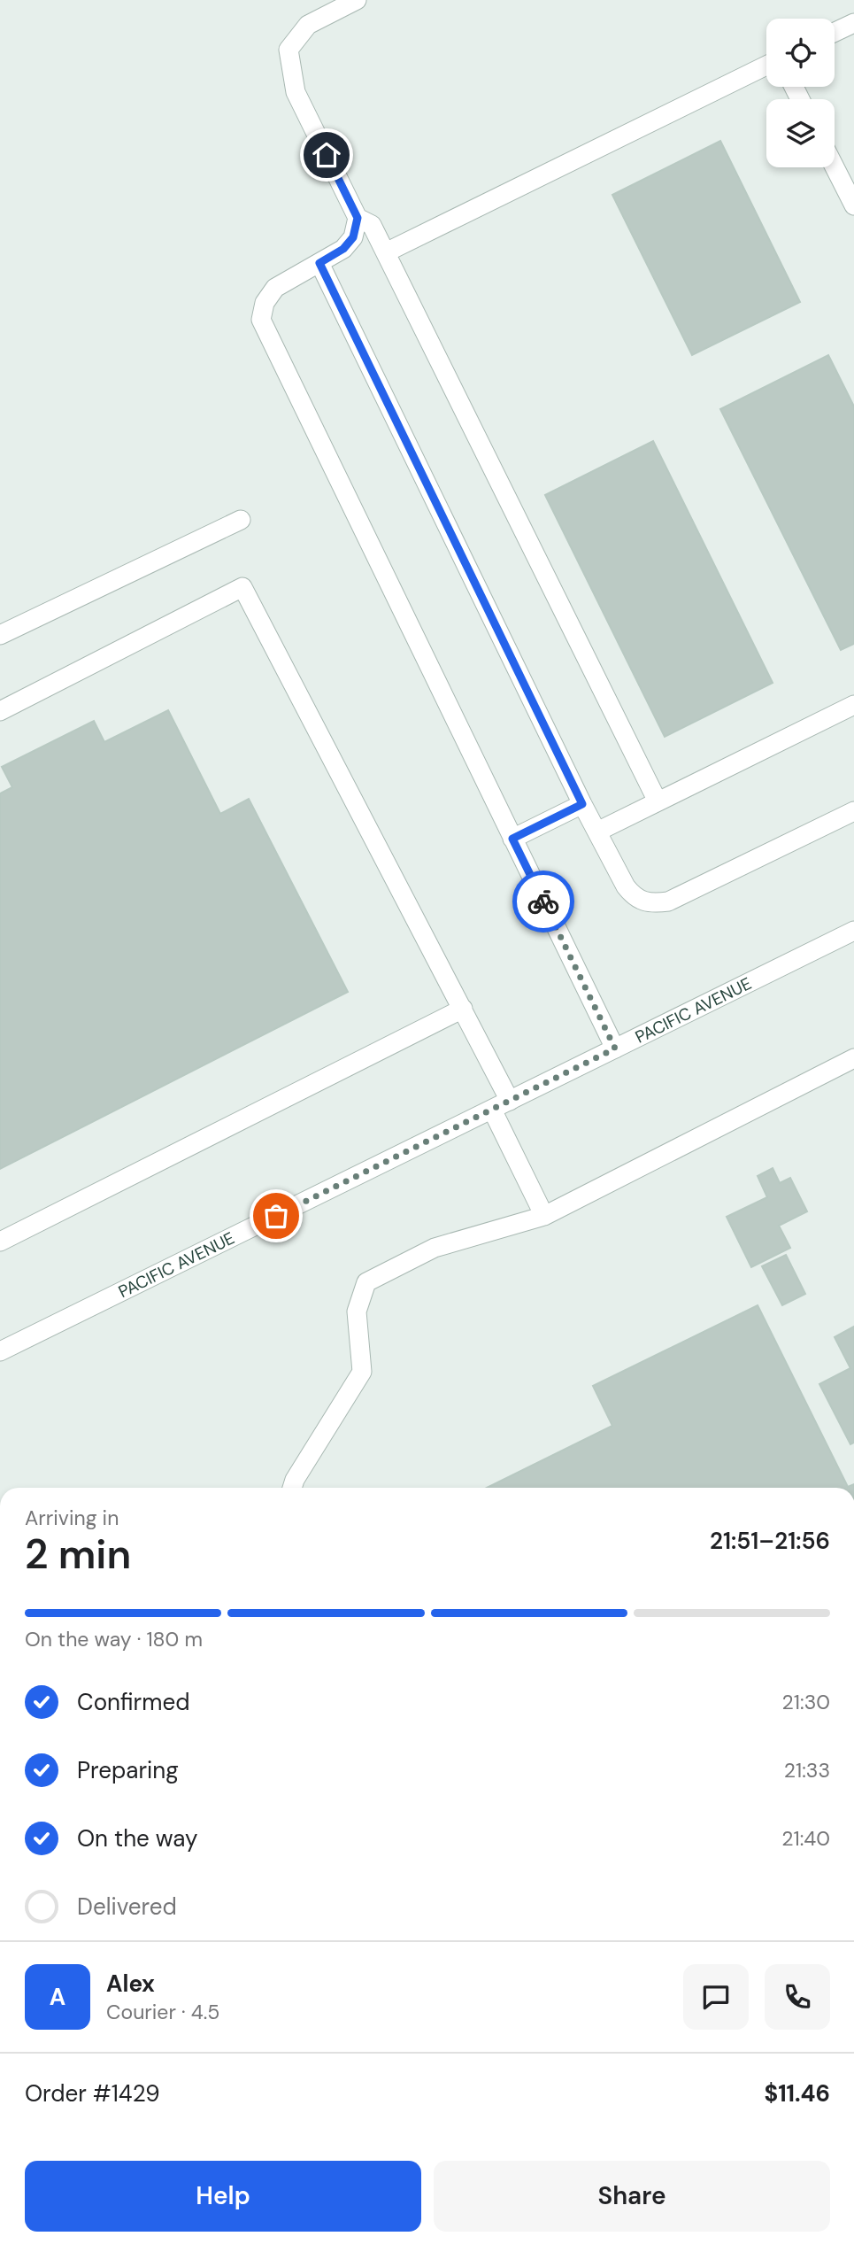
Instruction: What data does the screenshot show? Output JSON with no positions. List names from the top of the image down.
{
  "streets": {
    "street": ["PACIFIC AVENUE"]
  },
  "page": {
    "heading": ["2 min", "Arriving in", "21:51–21:56"],
    "panel": [
      "Alex",
      "Courier · 4.5",
      "Order #1429",
      "$11.46"
    ],
    "bar": "On the way · 180 m",
    "list": [
      ["Confirmed", "21:30"],
      ["Preparing", "21:33"],
      ["On the way", "21:40"],
      "Delivered"
    ],
    "round": "A",
    "buttons": ["Help", "Share"]
  }
}
